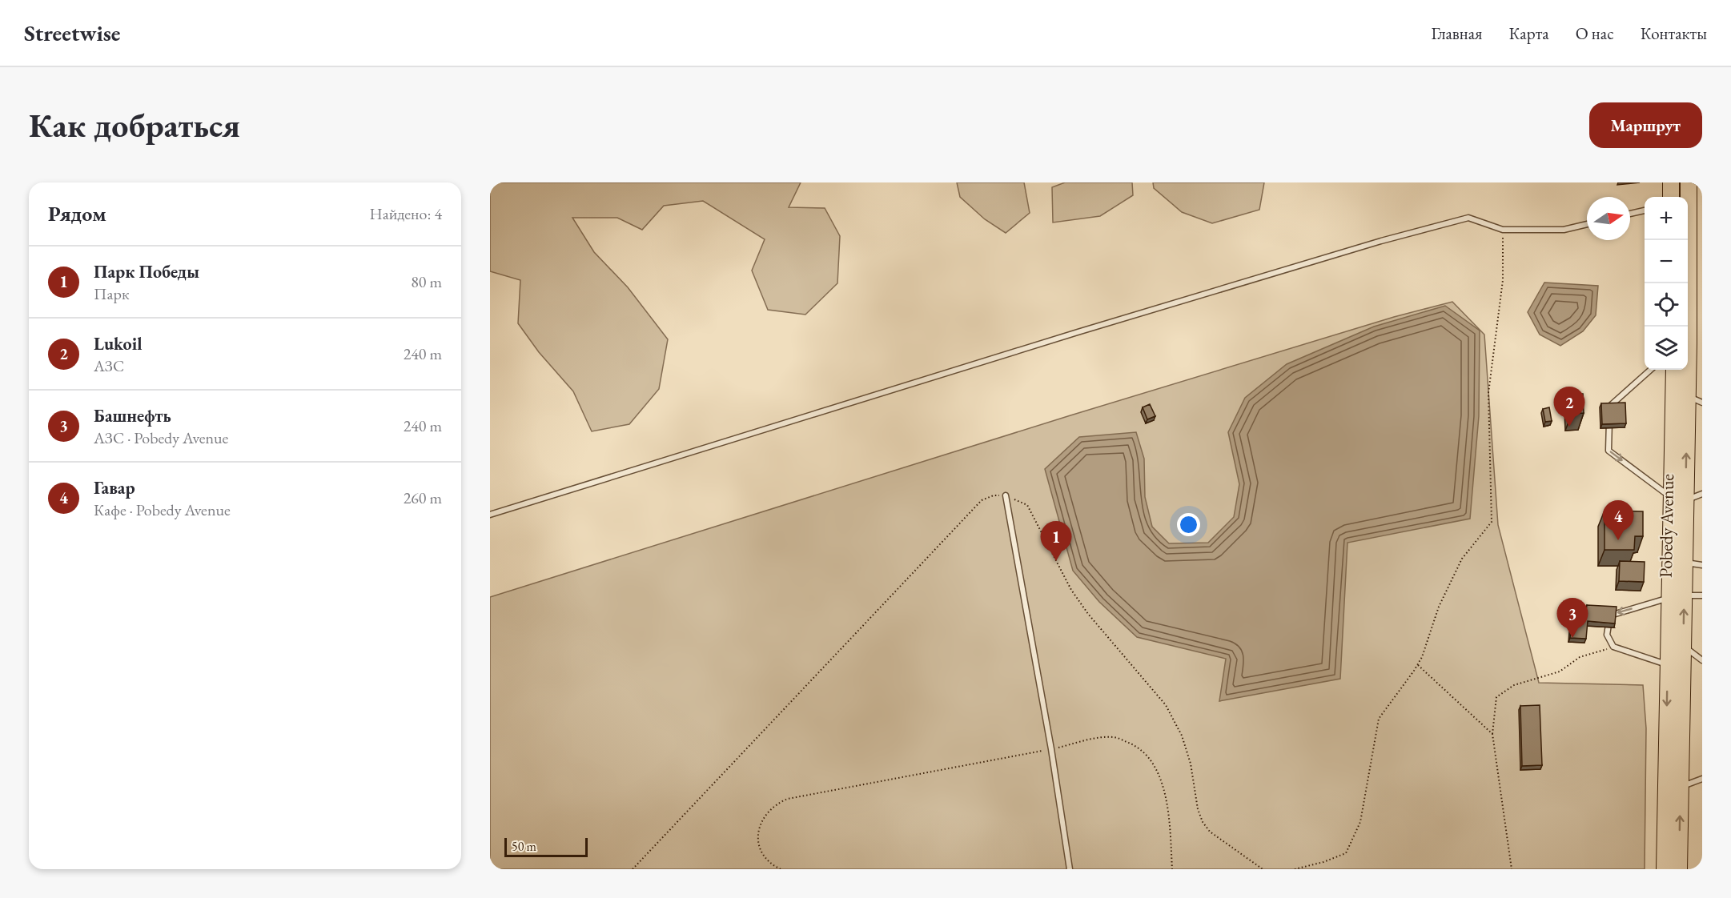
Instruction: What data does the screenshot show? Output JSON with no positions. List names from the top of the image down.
{
  "streets": {
    "main road": ["Pobedy Avenue"]
  },
  "scale_bar": "50 m",
  "north": "right",
  "page": {
    "header": "Streetwise",
    "nav": [
      "Главная",
      "Карта",
      "О нас",
      "Контакты"
    ],
    "buttons": "Маршрут",
    "title": "Как добраться",
    "heading": ["Рядом", "Найдено: 4"],
    "map_buttons": ["+", "−"],
    "list": [
      {
        "mark": "1",
        "name": "Парк Победы",
        "note": "Парк",
        "value": "80 m"
      },
      {
        "mark": "2",
        "name": "Lukoil",
        "note": "АЗС",
        "value": "240 m"
      },
      {
        "mark": "3",
        "name": "Башнефть",
        "note": "АЗС · Pobedy Avenue",
        "value": "240 m"
      },
      {
        "mark": "4",
        "name": "Гавар",
        "note": "Кафе · Pobedy Avenue",
        "value": "260 m"
      }
    ],
    "pins": [
      "2",
      "4",
      "1",
      "3"
    ],
    "scale": "50 m"
  }
}
